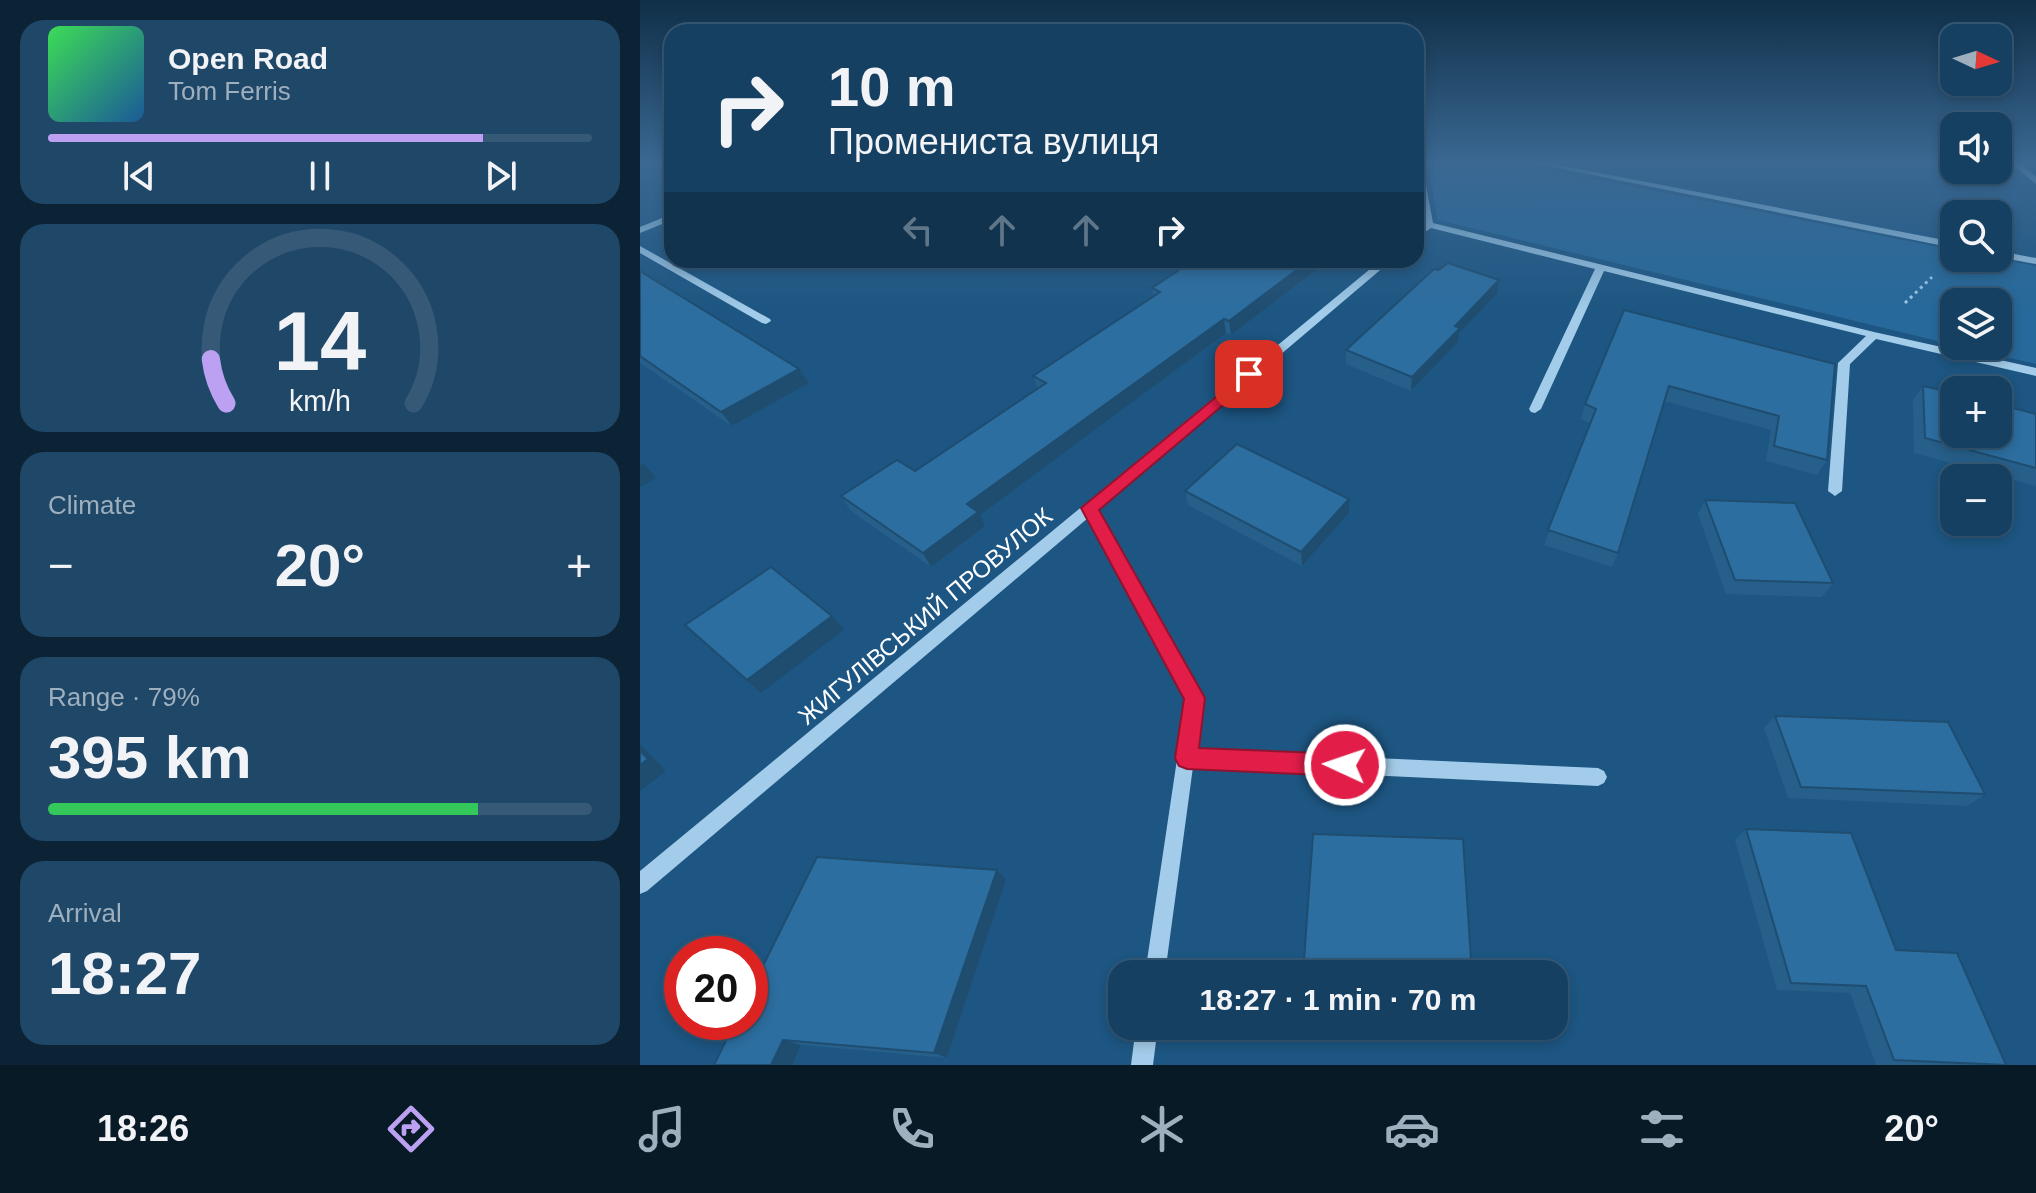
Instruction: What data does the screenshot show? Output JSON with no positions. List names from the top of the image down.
{
  "streets": {
    "street": ["ЖИГУЛІВСЬКИЙ ПРОВУЛОК"]
  },
  "north": "right",
  "page": {
    "map_buttons": ["+", "−"],
    "turn": ["10 m", "Промениста вулиця"],
    "song": ["Open Road", "Tom Ferris"],
    "tile": [
      "Climate",
      ["Range · 79%", "395 km"],
      ["Arrival", "18:27"]
    ],
    "heat": ["−", "20°", "+"],
    "limit": "20",
    "trip": "18:27 · 1 min · 70 m",
    "tabs": ["18:26", "20°"],
    "gauge": ["14", "km/h"]
  }
}
